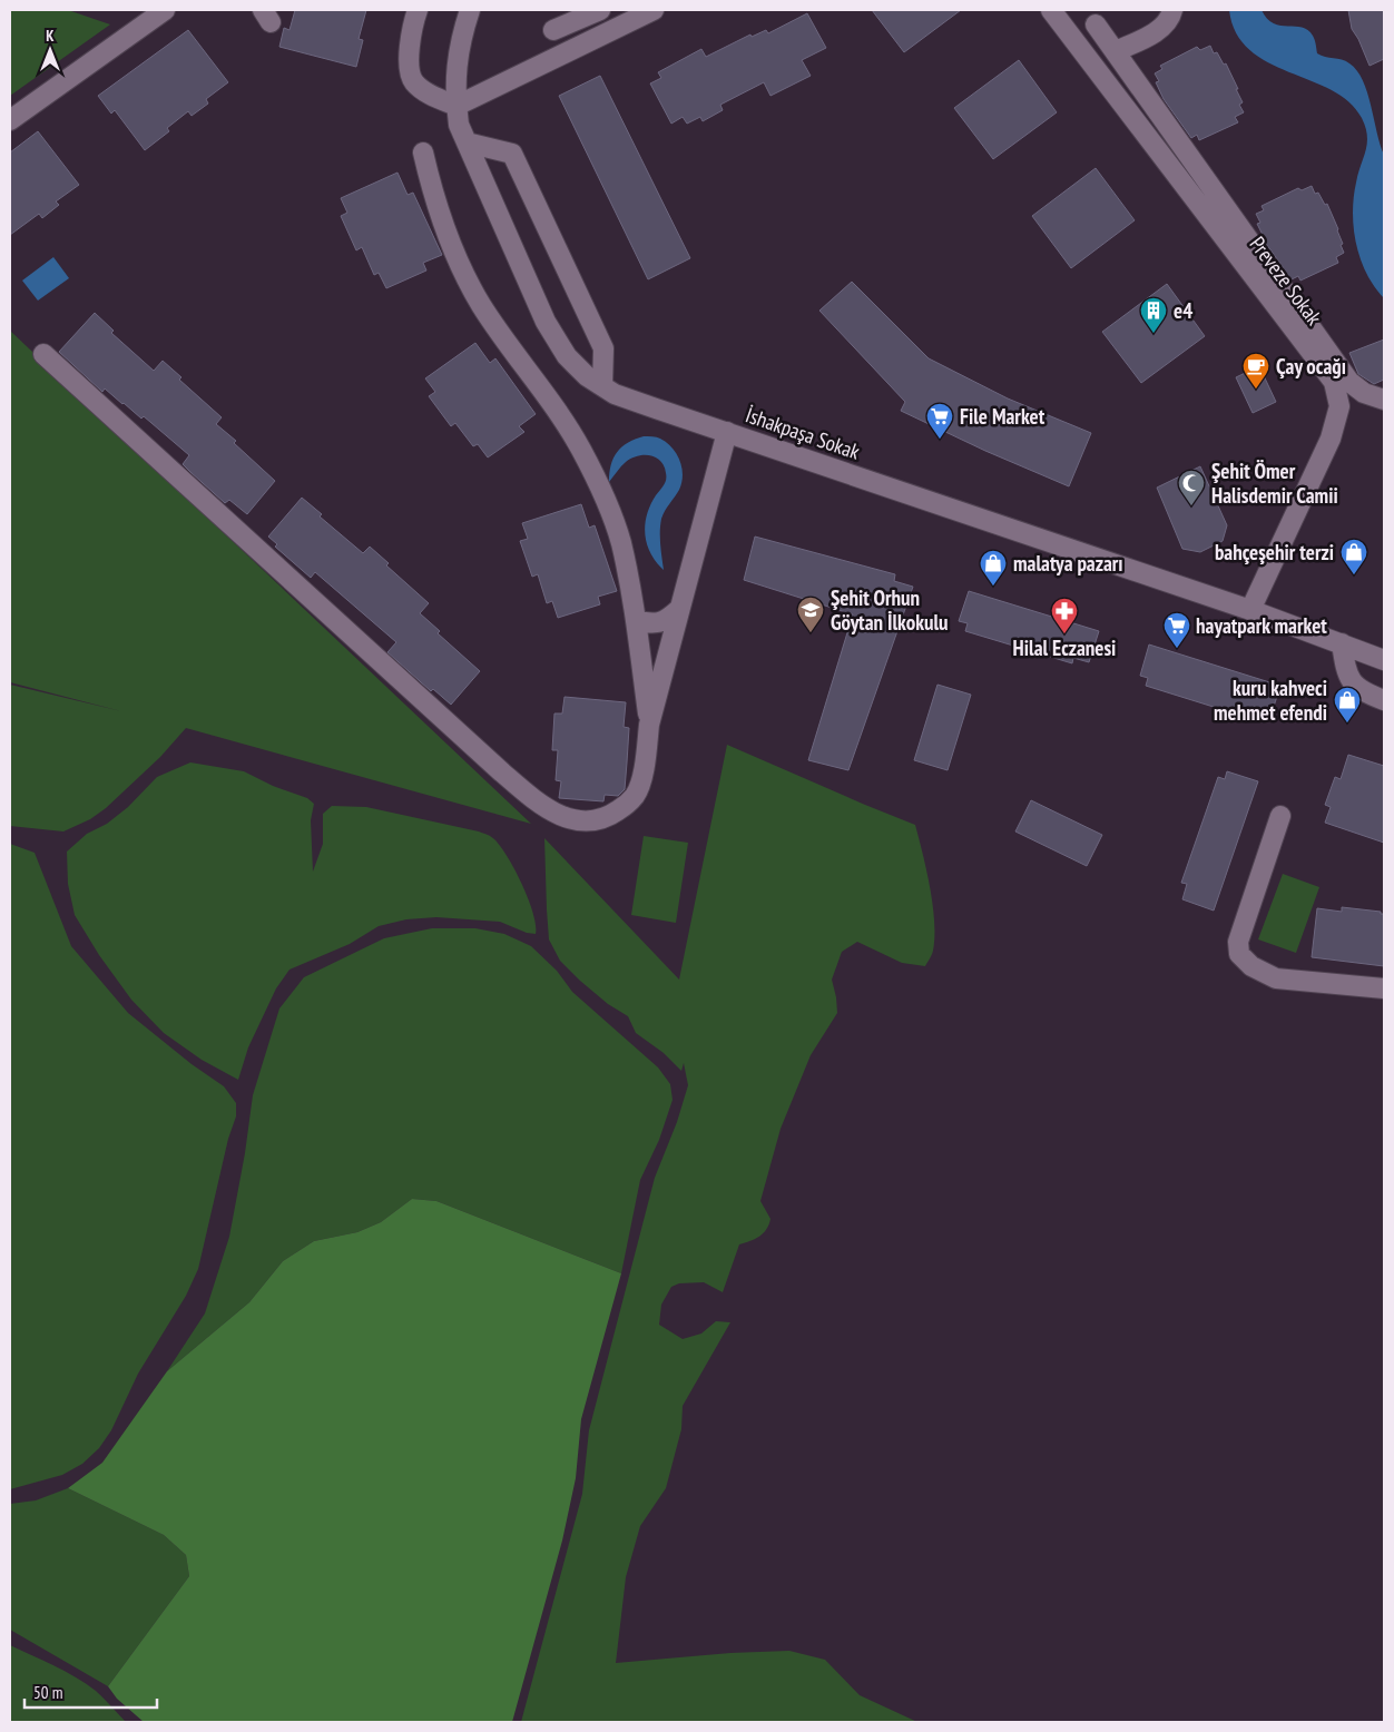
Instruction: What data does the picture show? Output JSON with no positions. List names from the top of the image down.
{
  "streets": {
    "street": ["Preveze Sokak", "İshakpaşa Sokak"]
  },
  "crossings": [
    ["Preveze Sokak", "İshakpaşa Sokak"]
  ],
  "places": {
    "building": ["e4"],
    "cafe": ["Çay ocağı"],
    "supermarket": ["File Market", "hayatpark market"],
    "mosque": ["Şehit Ömer Halisdemir Camii"],
    "shop": ["bahçeşehir terzi", "malatya pazarı", "kuru kahveci mehmet efendi"],
    "school or university": ["Şehit Orhun Göytan İlkokulu"],
    "pharmacy": ["Hilal Eczanesi"]
  },
  "scale_bar": "50 m",
  "north": "top"
}
